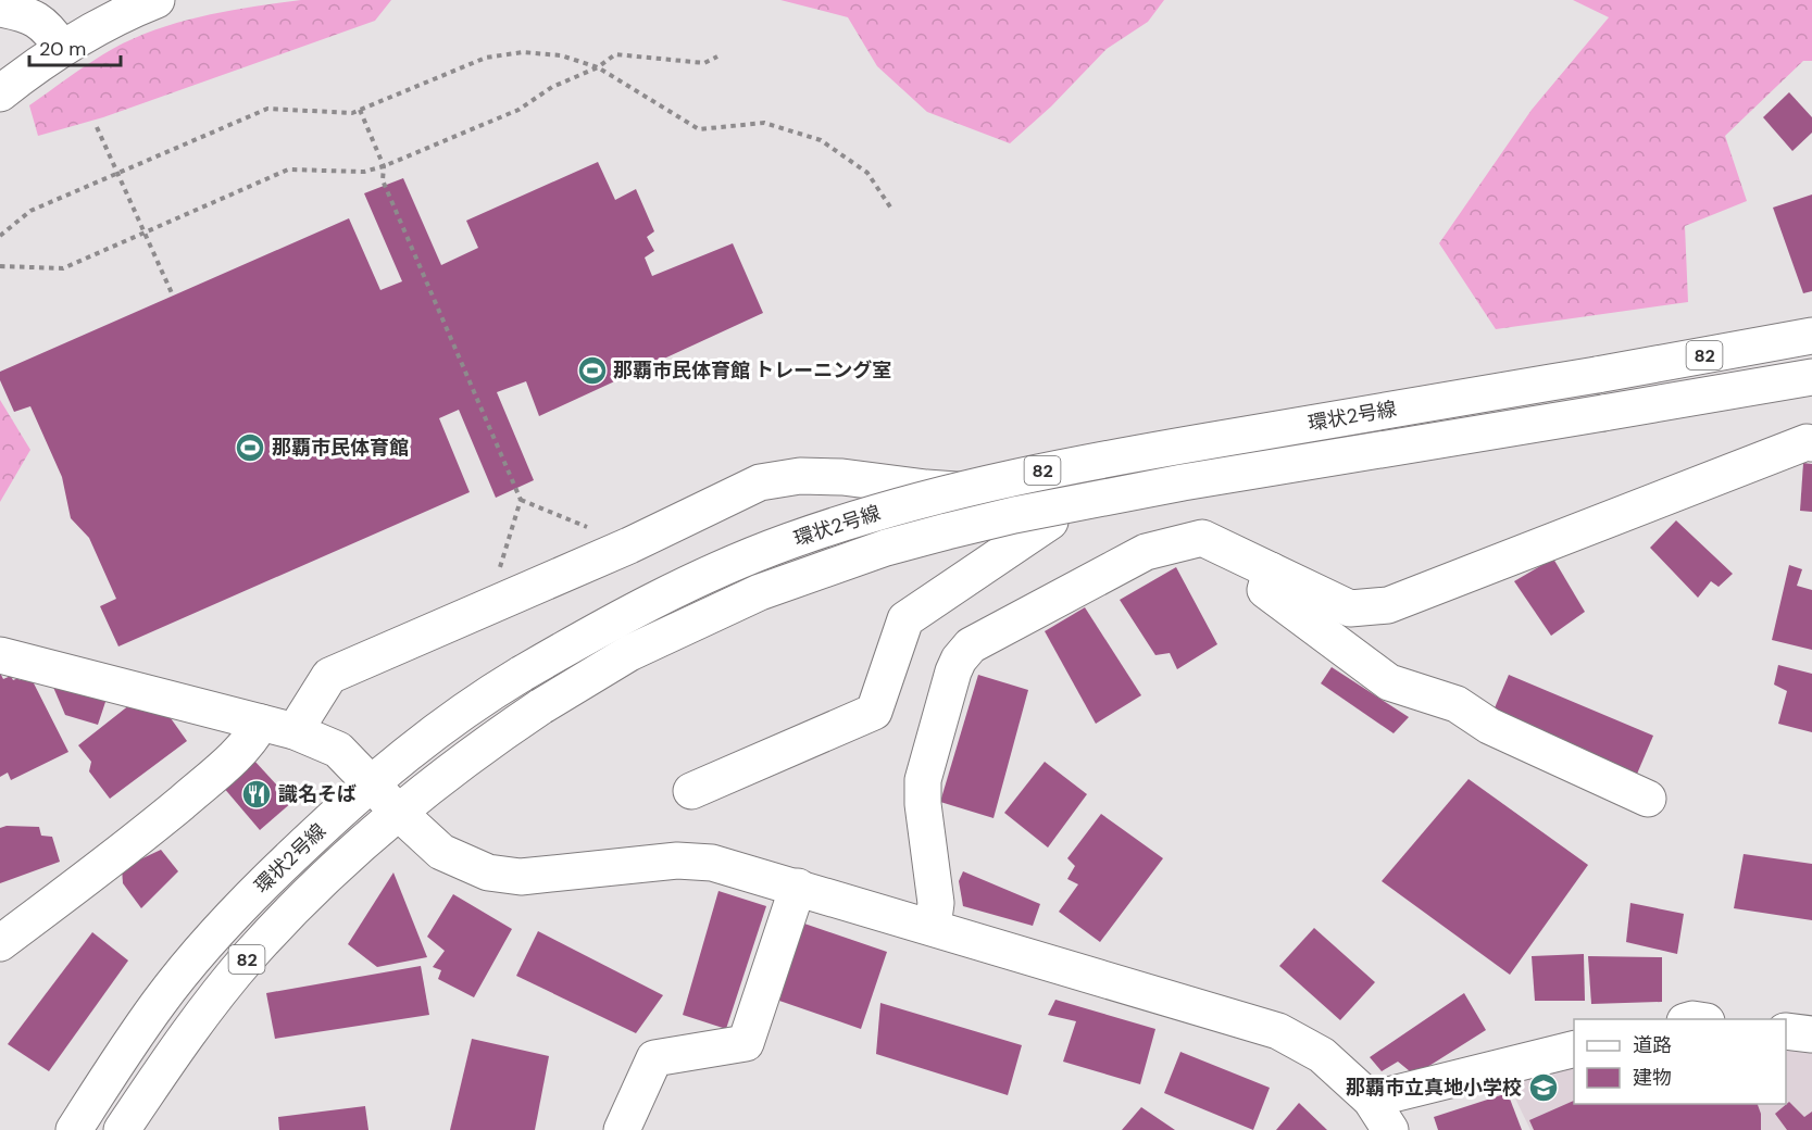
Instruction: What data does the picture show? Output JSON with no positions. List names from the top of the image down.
{
  "streets": {
    "street": ["82", "環状2号線"]
  },
  "places": {
    "sports": ["那覇市民体育館 トレーニング室", "那覇市民体育館"],
    "restaurant": ["識名そば"],
    "school or university": ["那覇市立真地小学校"]
  },
  "legend": ["道路", "建物"],
  "scale_bar": "20 m"
}
